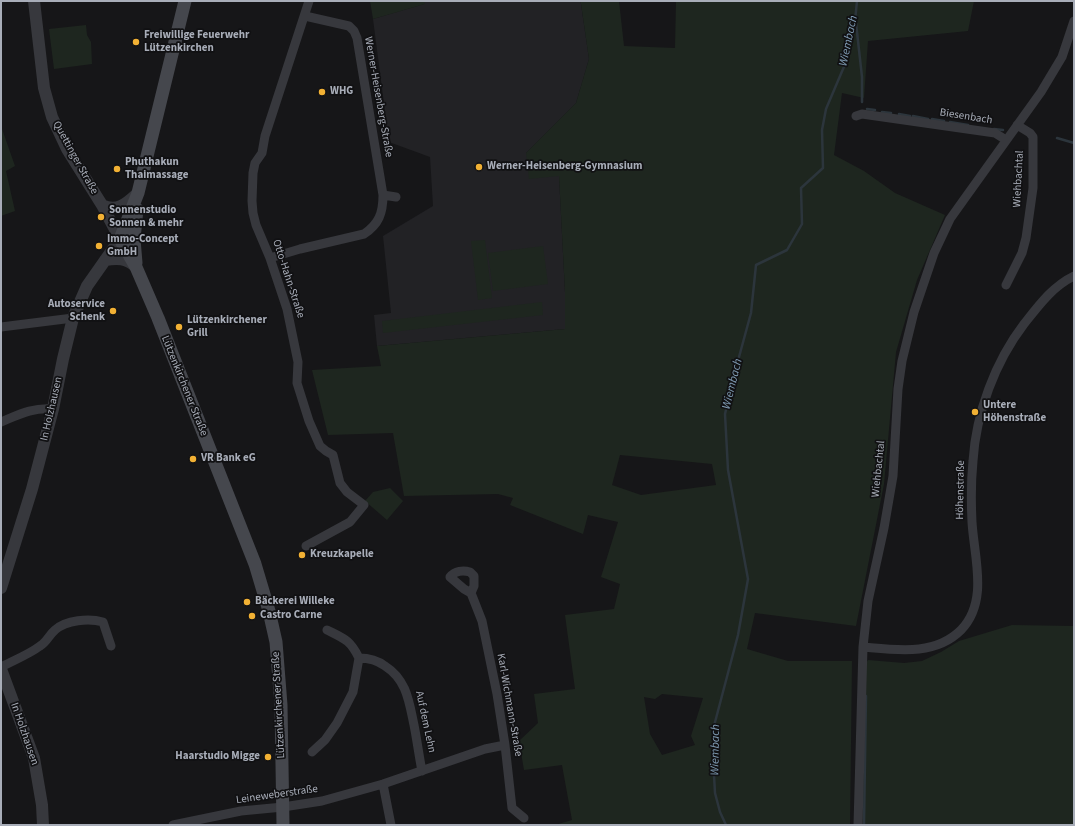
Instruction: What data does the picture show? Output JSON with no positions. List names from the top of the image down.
{
  "streets": {
    "main road": ["Lützenkirchener Straße"],
    "street": [
      "Werner-Heisenberg-Straße",
      "Biesenbach",
      "Quettinger Straße",
      "Wiehbachtal",
      "Otto-Hahn-Straße",
      "In Holzhausen",
      "Höhenstraße",
      "Karl-Wichmann-Straße",
      "Auf dem Lehn",
      "Leineweberstraße"
    ]
  },
  "crossings": [
    ["Werner-Heisenberg-Straße", "Otto-Hahn-Straße"],
    ["Biesenbach", "Wiehbachtal"],
    ["Quettinger Straße", "Lützenkirchener Straße"],
    ["Quettinger Straße", "In Holzhausen"],
    ["Wiehbachtal", "Höhenstraße"],
    ["Lützenkirchener Straße", "In Holzhausen"],
    ["Lützenkirchener Straße", "Leineweberstraße"],
    ["Karl-Wichmann-Straße", "Leineweberstraße"],
    ["Auf dem Lehn", "Leineweberstraße"]
  ],
  "water": ["Wiembach"],
  "places": [
    "Freiwillige Feuerwehr Lützenkirchen",
    "WHG",
    "Werner-Heisenberg-Gymnasium",
    "Phuthakun Thaimassage",
    "Sonnenstudio Sonnen & mehr",
    "Immo-Concept GmbH",
    "Autoservice Schenk",
    "Lützenkirchener Grill",
    "Untere Höhenstraße",
    "VR Bank eG",
    "Kreuzkapelle",
    "Bäckerei Willeke",
    "Castro Carne",
    "Haarstudio Migge"
  ]
}
